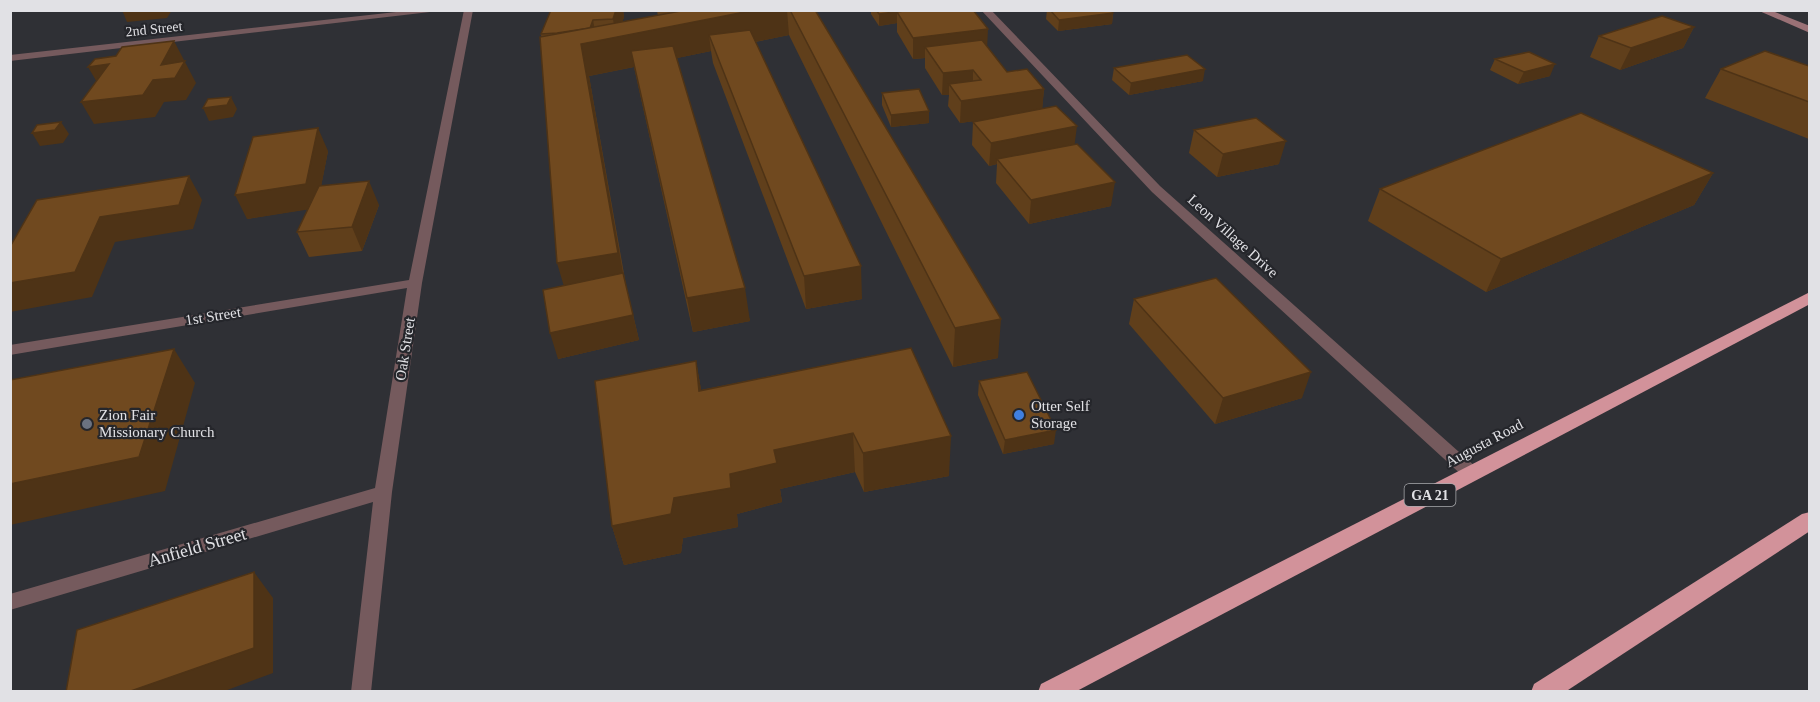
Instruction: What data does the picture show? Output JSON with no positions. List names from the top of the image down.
{
  "streets": {
    "highway": ["Augusta Road", "GA 21"],
    "street": [
      "2nd Street",
      "Leon Village Drive",
      "1st Street",
      "Oak Street",
      "Anfield Street"
    ]
  },
  "crossings": [
    ["Leon Village Drive", "Augusta Road"],
    ["1st Street", "Oak Street"],
    ["Oak Street", "Anfield Street"]
  ],
  "places": ["Otter Self Storage", "Zion Fair Missionary Church"]
}
